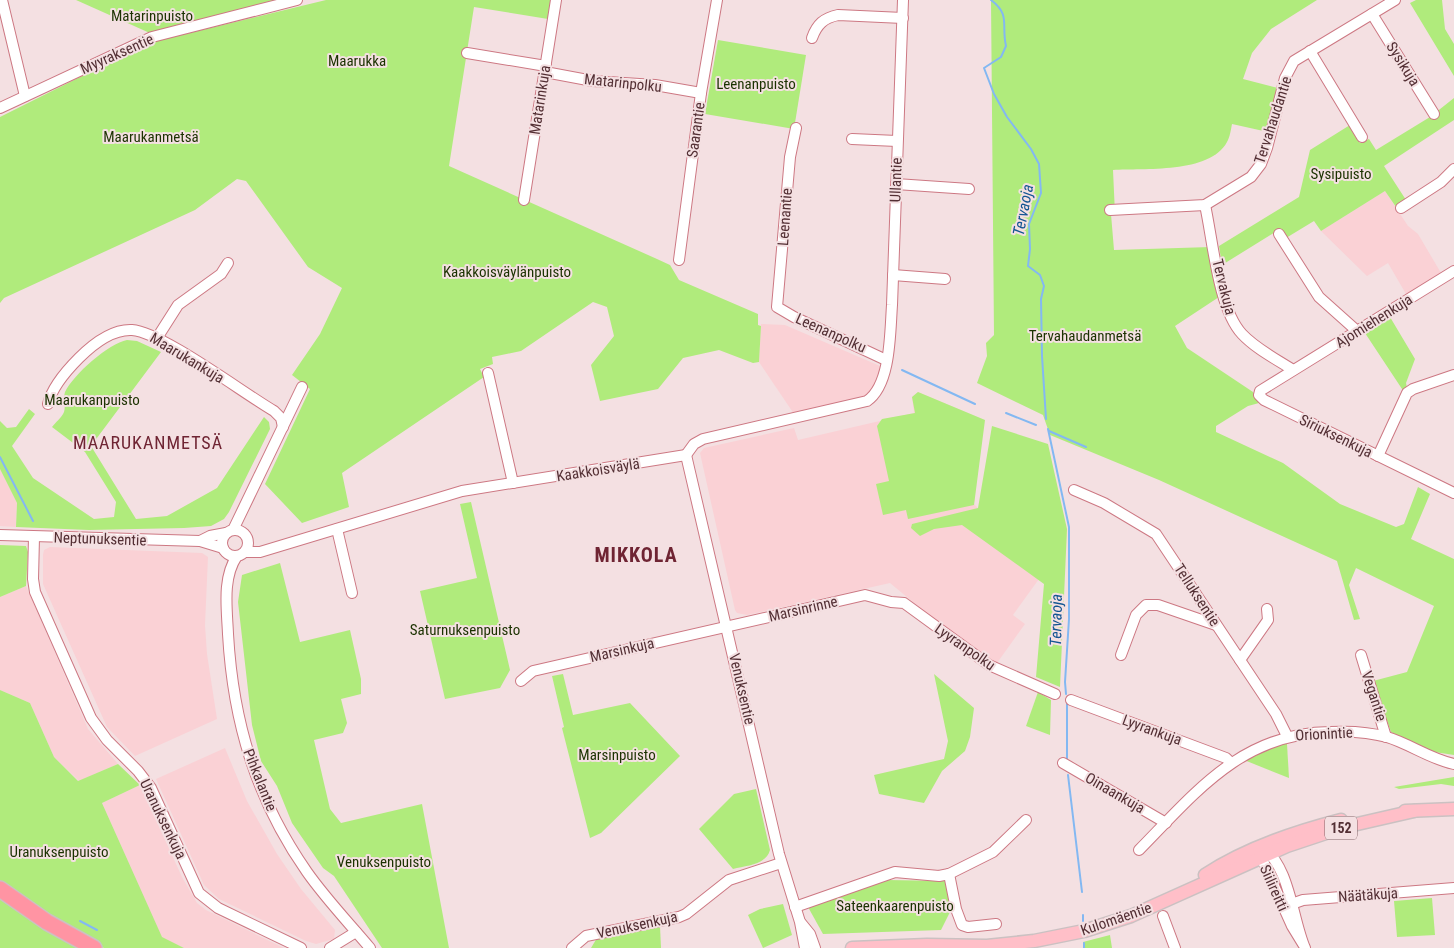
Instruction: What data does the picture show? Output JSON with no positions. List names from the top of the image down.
{
  "streets": {
    "main road": ["152", "Kulomäentie"],
    "street": [
      "Myyraksentie",
      "Sysikuja",
      "Matarinpolku",
      "Matarinkuja",
      "Tervahaudantie",
      "Saarantie",
      "Ullantie",
      "Leenantie",
      "Tervakuja",
      "Ajomiehenkuja",
      "Leenanpolku",
      "Maarukankuja",
      "Siriuksenkuja",
      "Kaakkoisväylä",
      "Neptunuksentie",
      "Telluksentie",
      "Marsinrinne",
      "Lyyranpolku",
      "Marsinkuja",
      "Venuksentie",
      "Vegantie",
      "Lyyrankuja",
      "Orionintie",
      "Pihkalantie",
      "Oinaankuja",
      "Uranuksenkuja",
      "Siilireitti",
      "Näätäkuja",
      "Venuksenkuja"
    ]
  },
  "crossings": [
    ["Sysikuja", "Tervahaudantie"],
    ["Matarinpolku", "Matarinkuja"],
    ["Matarinpolku", "Saarantie"],
    ["Tervahaudantie", "Tervakuja"],
    ["Ullantie", "Leenanpolku"],
    ["Leenantie", "Leenanpolku"],
    ["Tervakuja", "Ajomiehenkuja"],
    ["Tervakuja", "Siriuksenkuja"],
    ["Ajomiehenkuja", "Siriuksenkuja"],
    ["Kaakkoisväylä", "Neptunuksentie"],
    ["Kaakkoisväylä", "Venuksentie"],
    ["Kaakkoisväylä", "Pihkalantie"],
    ["Neptunuksentie", "Pihkalantie"],
    ["Neptunuksentie", "Uranuksenkuja"],
    ["Telluksentie", "Orionintie"],
    ["Marsinrinne", "Lyyranpolku"],
    ["Marsinrinne", "Marsinkuja"],
    ["Marsinrinne", "Venuksentie"],
    ["Marsinkuja", "Venuksentie"],
    ["Venuksentie", "Venuksenkuja"],
    ["Vegantie", "Orionintie"],
    ["Lyyrankuja", "Orionintie"],
    ["Orionintie", "Oinaankuja"],
    ["Siilireitti", "Näätäkuja"],
    ["Siilireitti", "Kulomäentie"]
  ],
  "districts": ["MAARUKANMETSÄ", "MIKKOLA"],
  "water": ["Tervaoja"],
  "parks": [
    "Matarinpuisto",
    "Maarukka",
    "Leenanpuisto",
    "Maarukanmetsä",
    "Sysipuisto",
    "Kaakkoisväylänpuisto",
    "Tervahaudanmetsä",
    "Maarukanpuisto",
    "Saturnuksenpuisto",
    "Marsinpuisto",
    "Uranuksenpuisto",
    "Venuksenpuisto",
    "Sateenkaarenpuisto"
  ]
}
